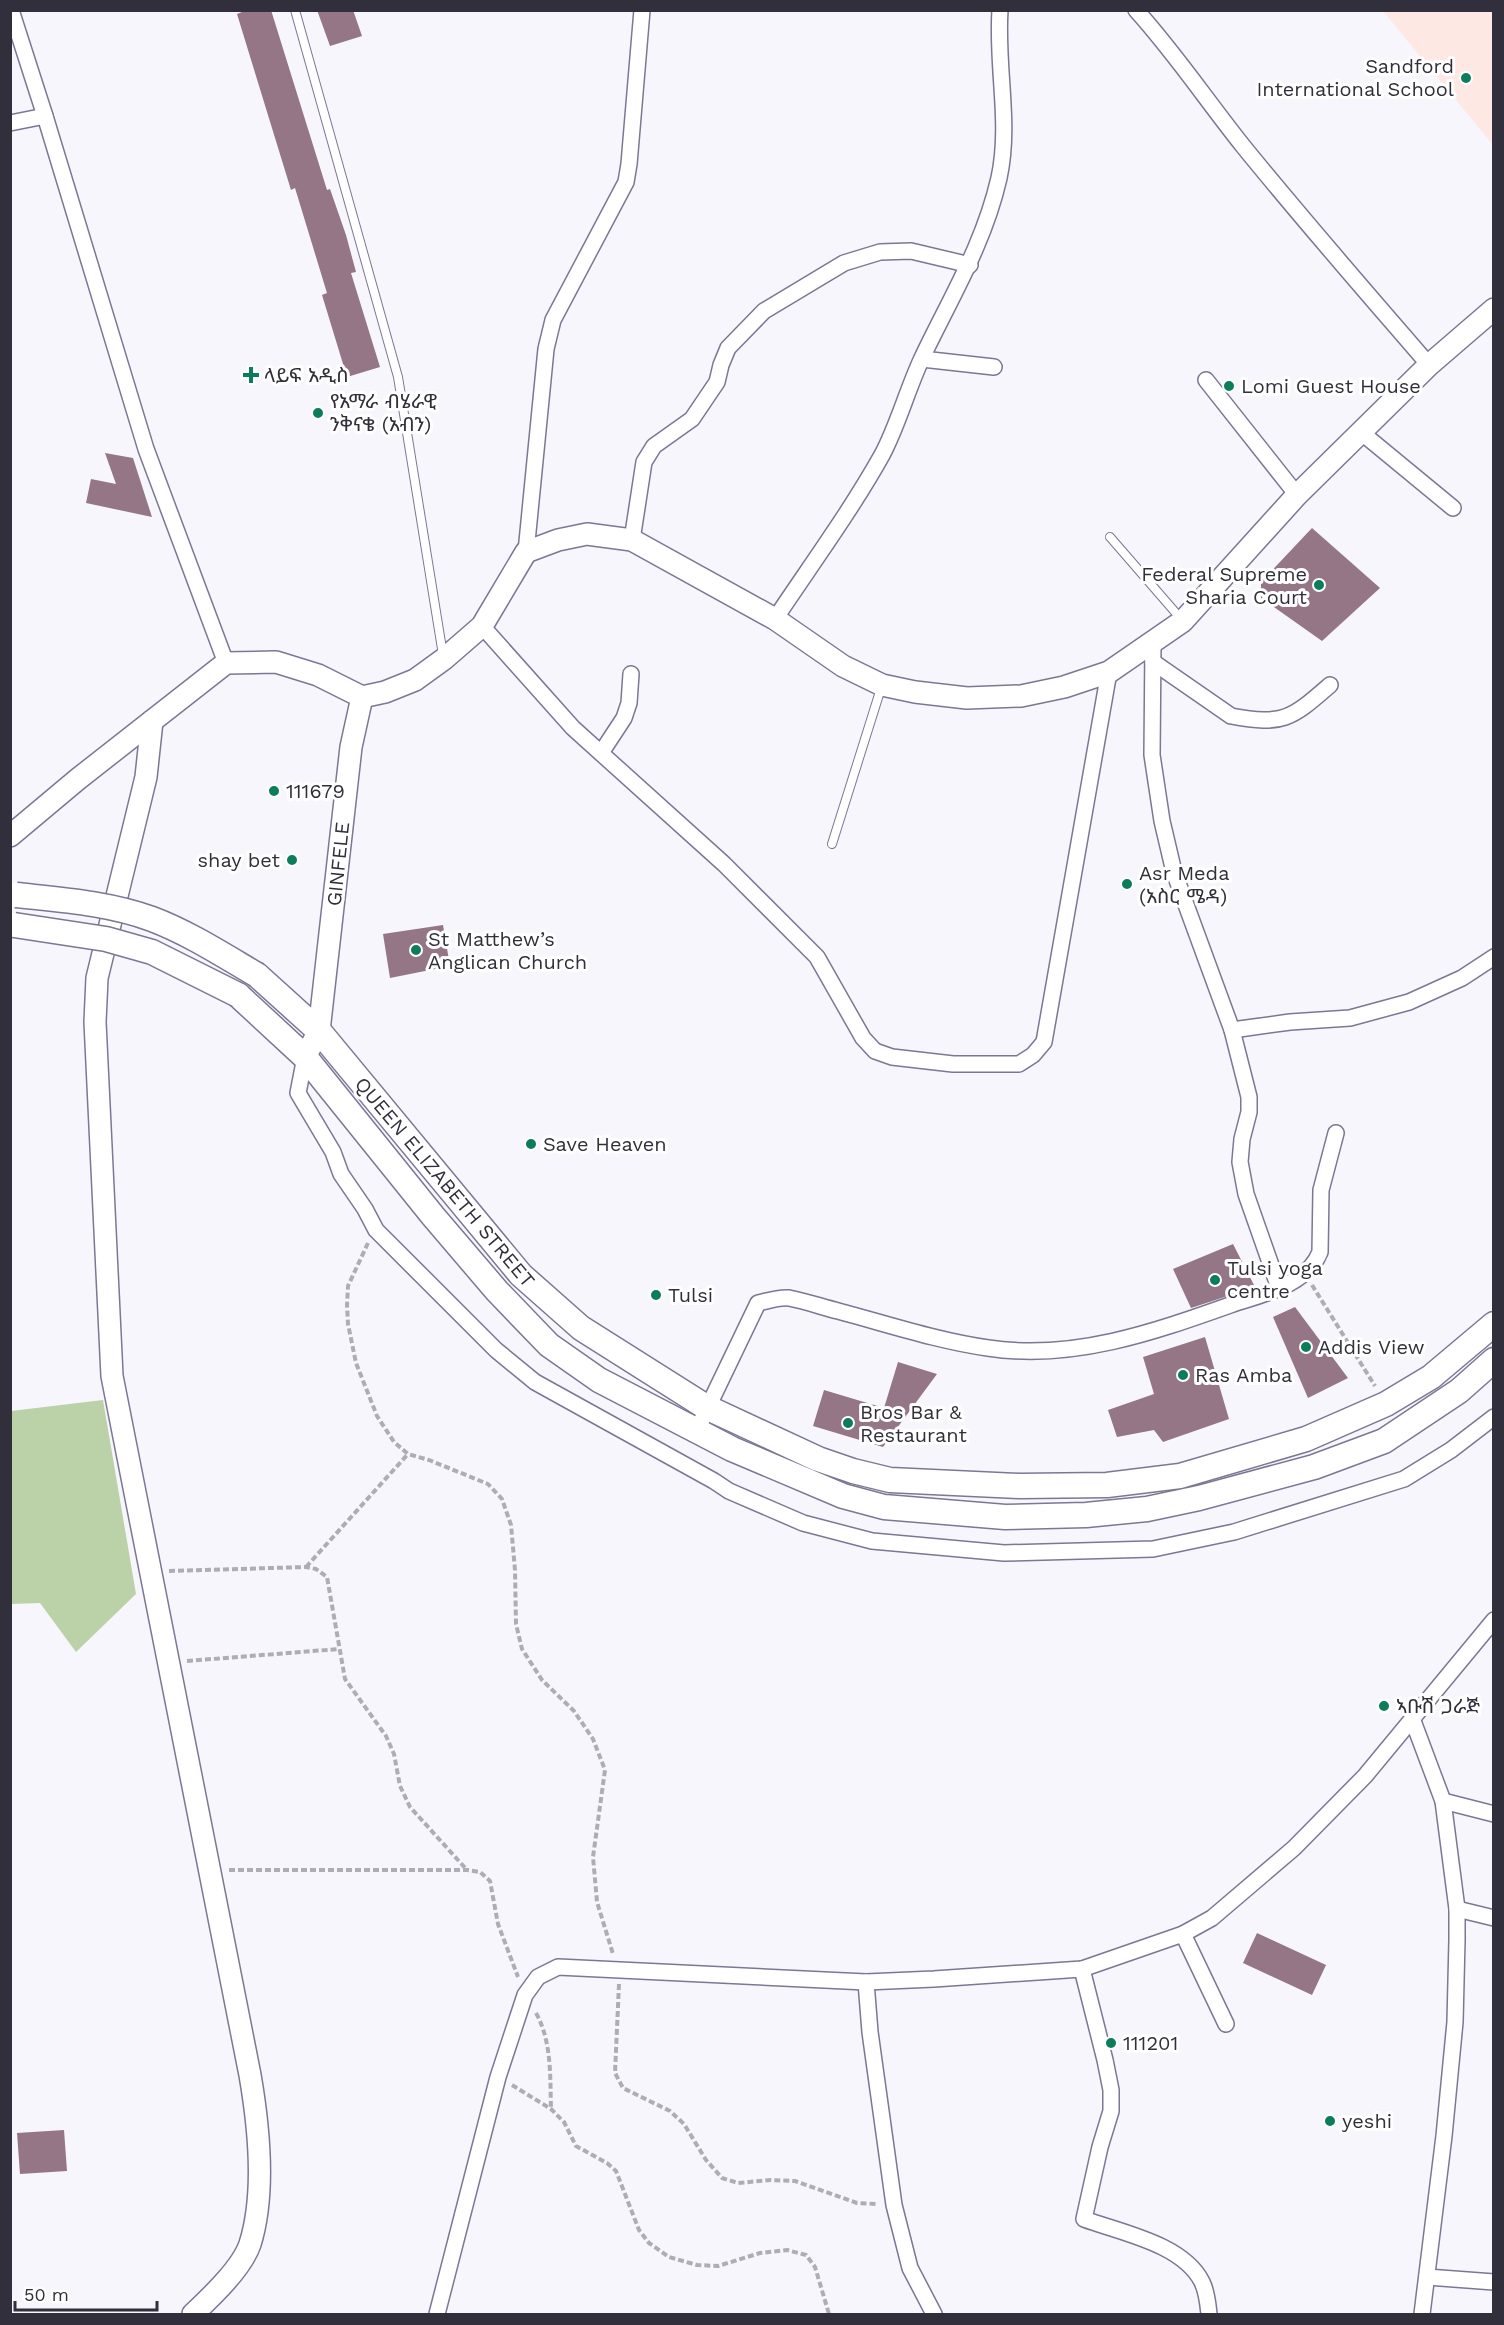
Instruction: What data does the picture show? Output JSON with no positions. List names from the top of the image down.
{
  "streets": {
    "main road": ["QUEEN ELIZABETH STREET"],
    "street": ["GINFELE"]
  },
  "crossings": [
    ["GINFELE", "QUEEN ELIZABETH STREET"]
  ],
  "places": {
    "other": [
      "Sandford International School",
      "Lomi Guest House",
      "የአማራ ብሄራዊ ንቅናቄ (አብን)",
      "Federal Supreme Sharia Court",
      "111679",
      "shay bet",
      "Asr Meda (አስር ሜዳ)",
      "St Matthew’s Anglican Church",
      "Save Heaven",
      "Tulsi yoga centre",
      "Tulsi",
      "Addis View",
      "Ras Amba",
      "Bros Bar & Restaurant",
      "ኣቡሽ ጋራጅ",
      "111201",
      "yeshi"
    ],
    "health": ["ላይፍ አዲስ"]
  },
  "scale_bar": "50 m"
}
